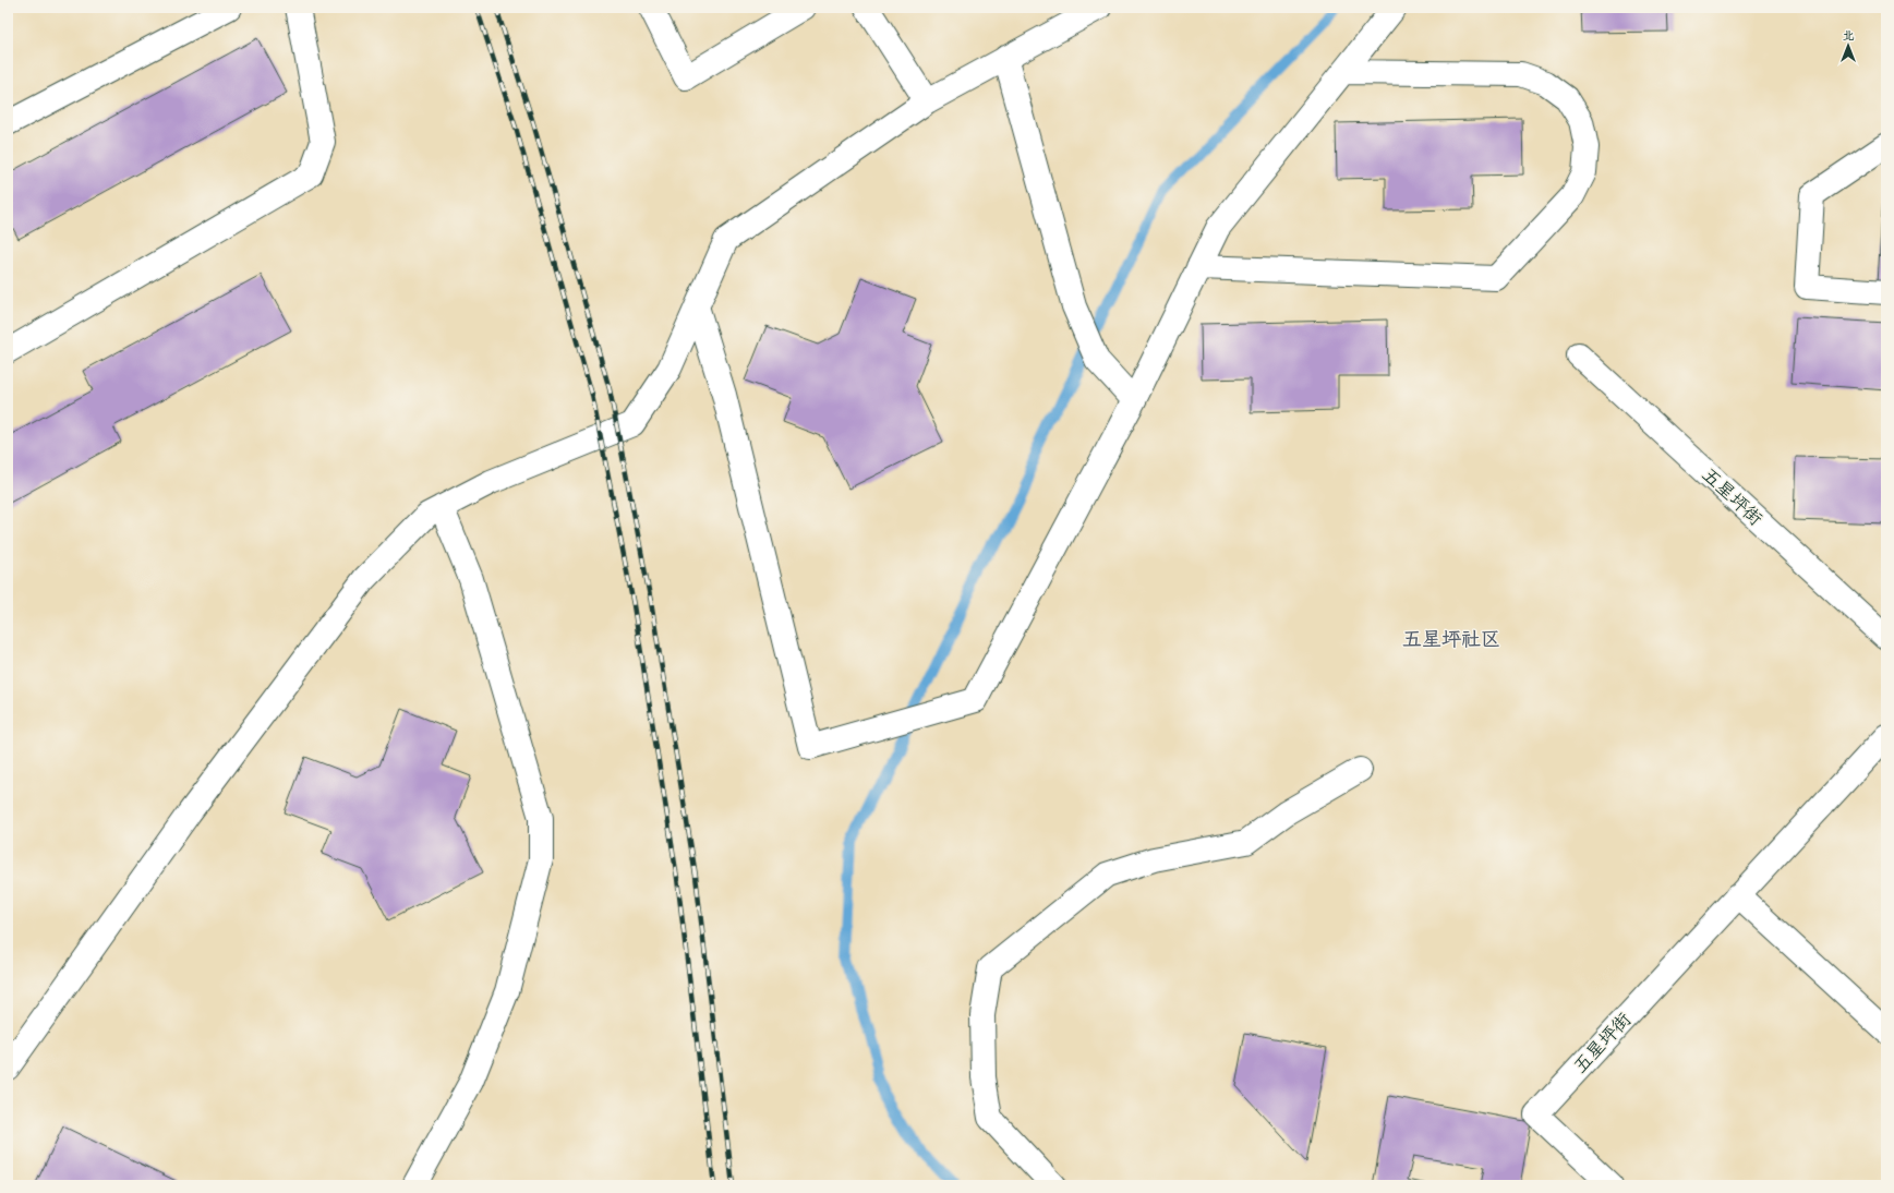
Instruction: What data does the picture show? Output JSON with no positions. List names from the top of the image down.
{
  "streets": {
    "street": ["五星坪街"]
  },
  "districts": ["五星坪社区"],
  "north": "top"
}
